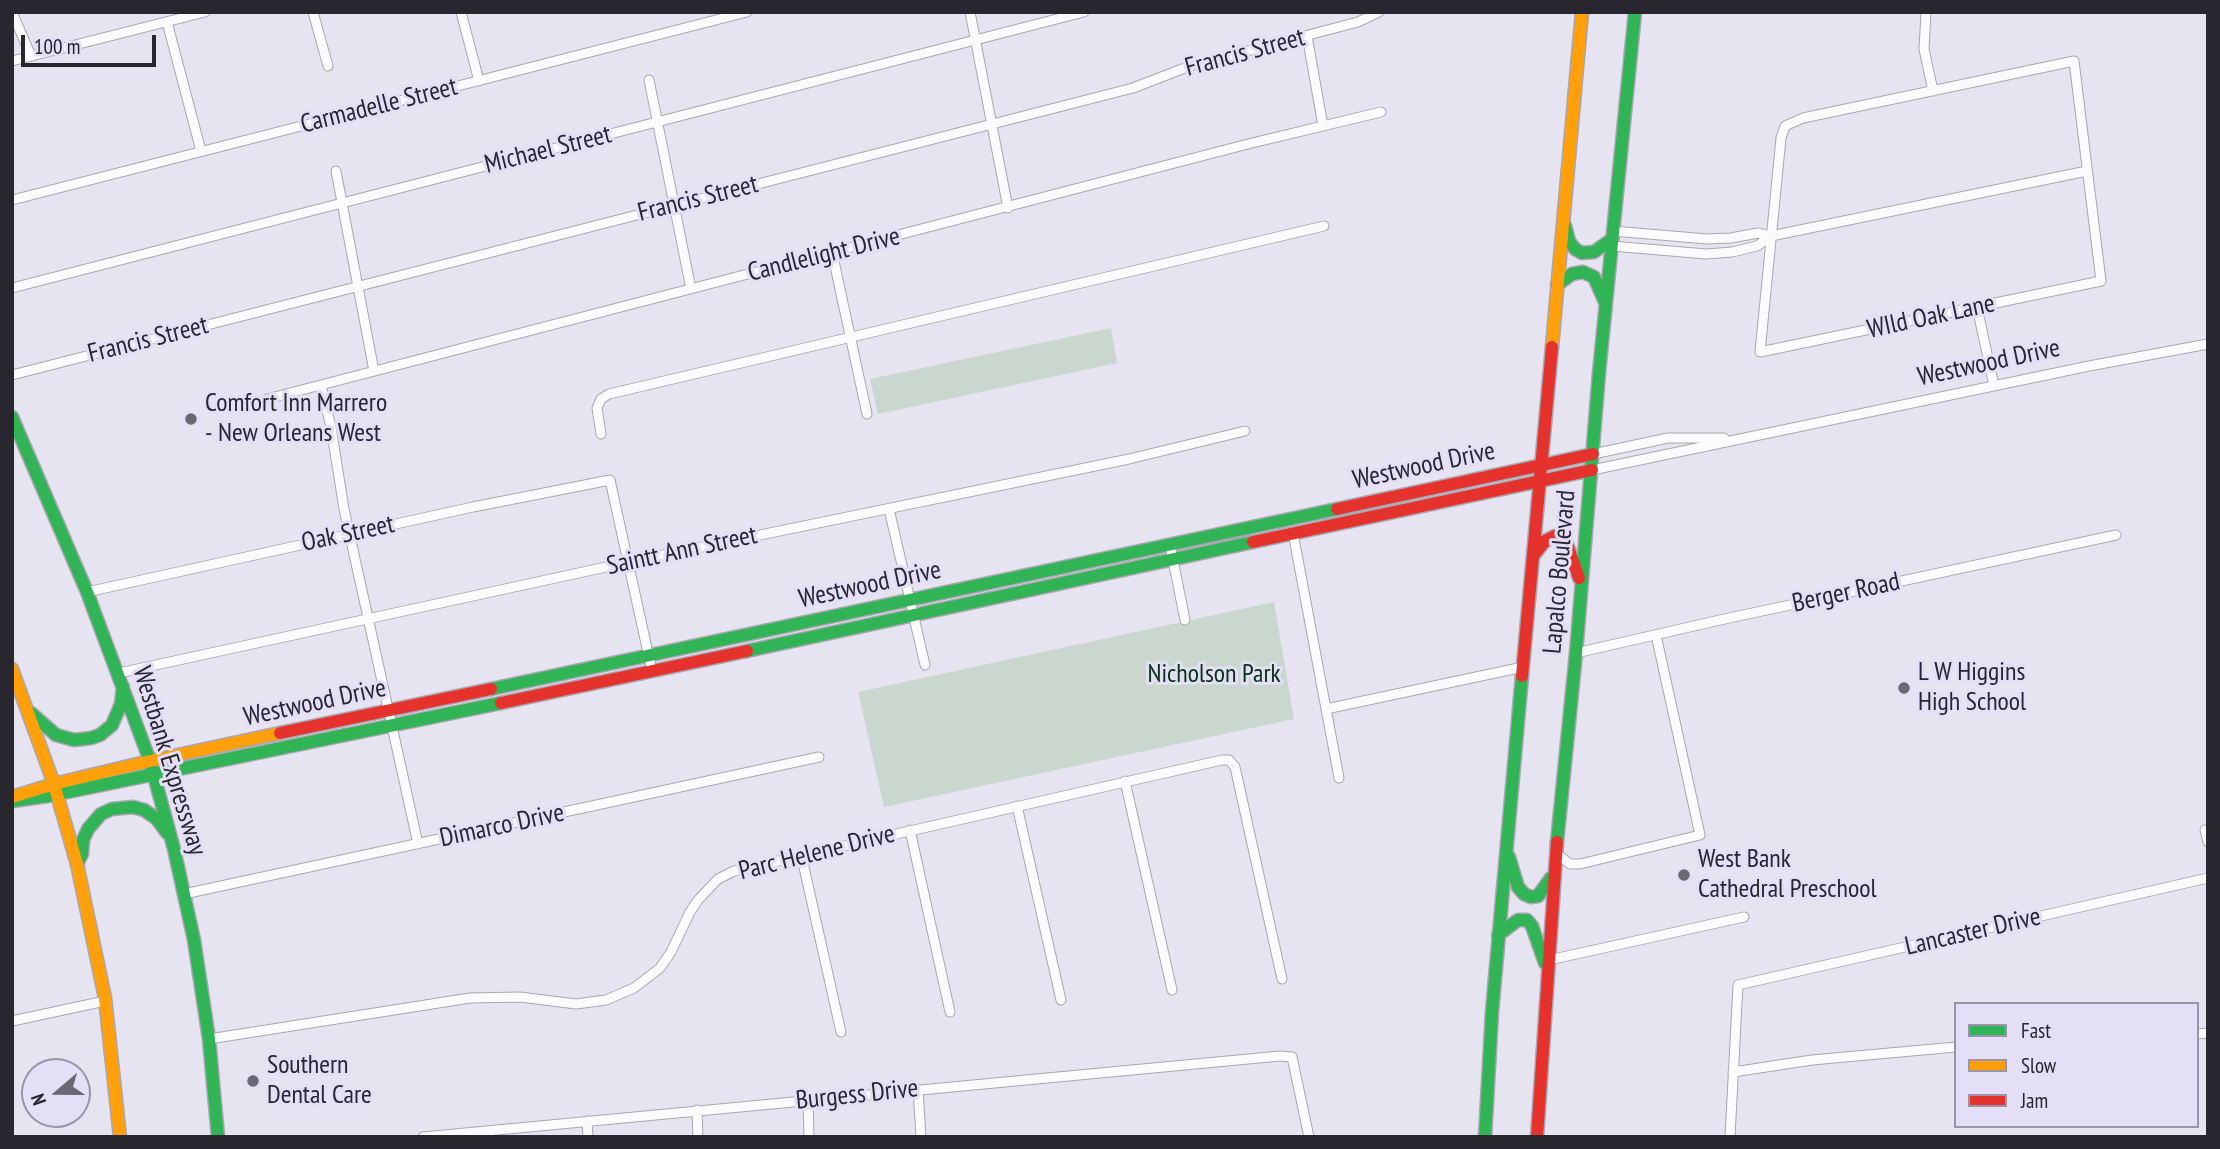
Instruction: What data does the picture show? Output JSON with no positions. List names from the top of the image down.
{
  "streets": {
    "main road": ["Westwood Drive", "Lapalco Boulevard", "Westbank Expressway"],
    "street": [
      "Francis Street",
      "Carmadelle Street",
      "Michael Street",
      "Candlelight Drive",
      "WIld Oak Lane",
      "Oak Street",
      "Saintt Ann Street",
      "Berger Road",
      "Dimarco Drive",
      "Parc Helene Drive",
      "Lancaster Drive",
      "Burgess Drive"
    ]
  },
  "crossings": [
    ["Westwood Drive", "Lapalco Boulevard"],
    ["Westwood Drive", "Westbank Expressway"],
    ["Oak Street", "Saintt Ann Street"],
    ["Oak Street", "Westbank Expressway"],
    ["Saintt Ann Street", "Westbank Expressway"],
    ["Lapalco Boulevard", "Berger Road"],
    ["Westbank Expressway", "Dimarco Drive"],
    ["Westbank Expressway", "Parc Helene Drive"]
  ],
  "parks": ["Nicholson Park"],
  "places": [
    "Comfort Inn Marrero - New Orleans West",
    "L W Higgins High School",
    "West Bank Cathedral Preschool",
    "Southern Dental Care"
  ],
  "legend": ["Fast", "Slow", "Jam"],
  "scale_bar": "100 m",
  "north": "left"
}
